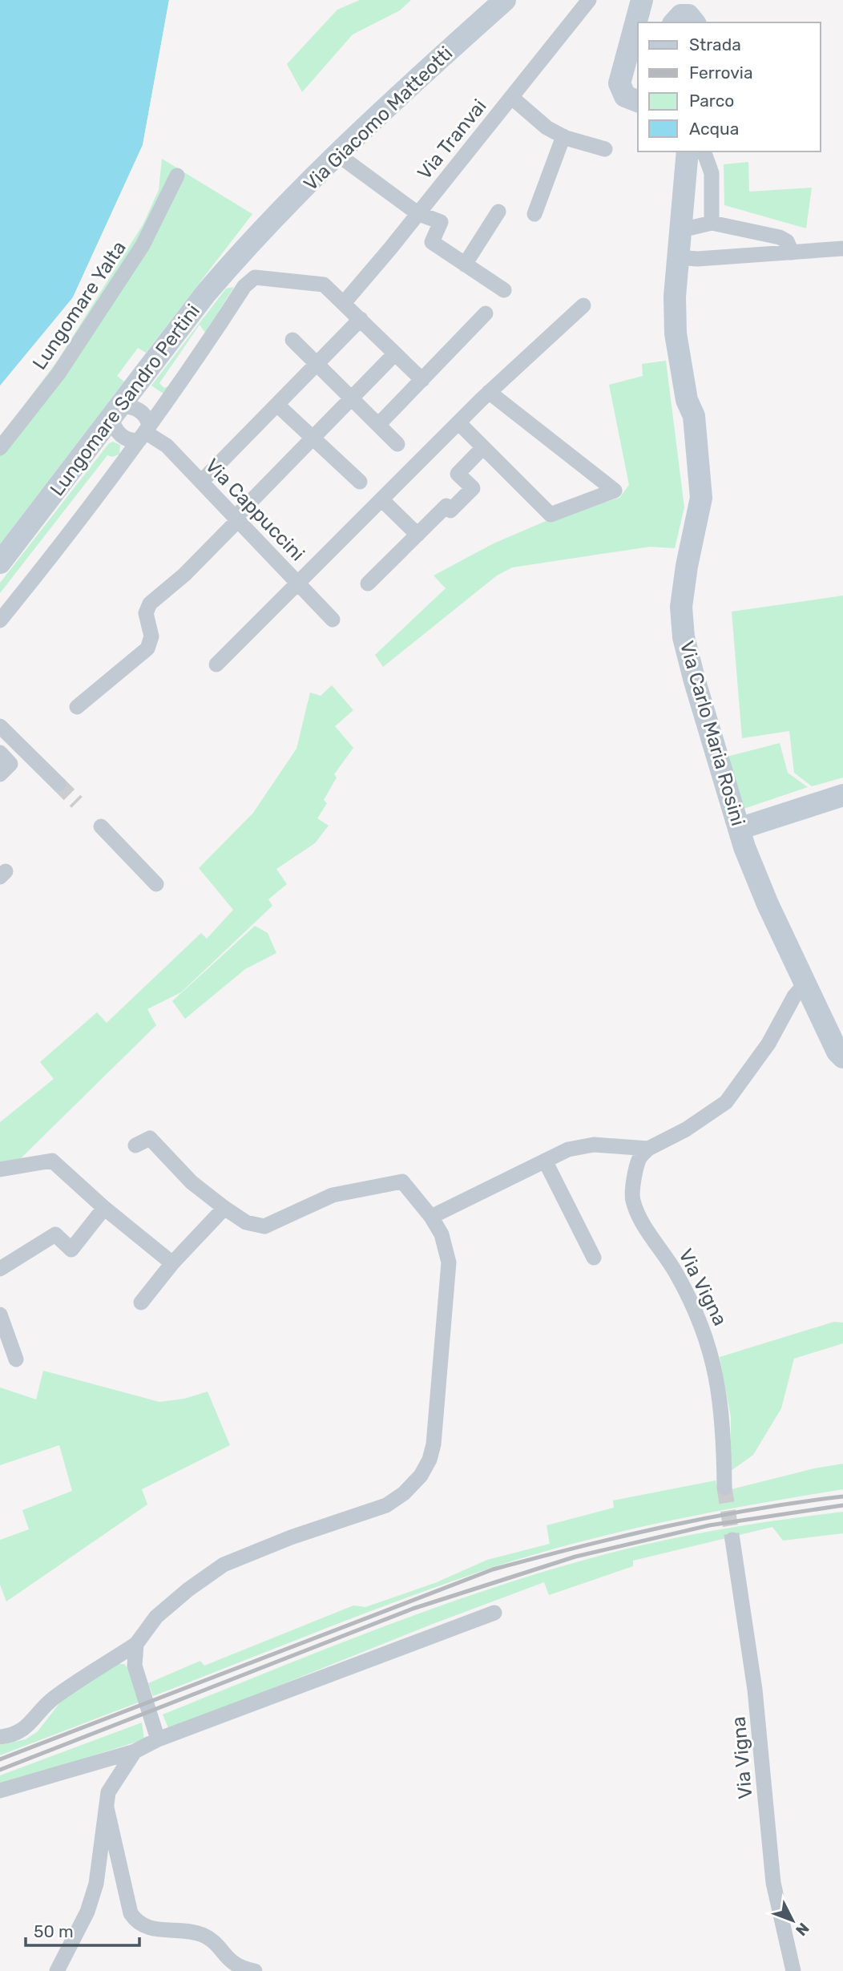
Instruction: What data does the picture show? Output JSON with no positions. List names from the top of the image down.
{
  "streets": {
    "street": [
      "Via Giacomo Matteotti",
      "Via Tranvai",
      "Lungomare Yalta",
      "Lungomare Sandro Pertini",
      "Via Cappuccini",
      "Via Carlo Maria Rosini",
      "Via Vigna"
    ]
  },
  "crossings": [
    ["Via Giacomo Matteotti", "Lungomare Sandro Pertini"],
    ["Lungomare Sandro Pertini", "Via Cappuccini"]
  ],
  "legend": [
    "Strada",
    "Ferrovia",
    "Parco",
    "Acqua"
  ],
  "scale_bar": "50 m",
  "north": "bottom right"
}
